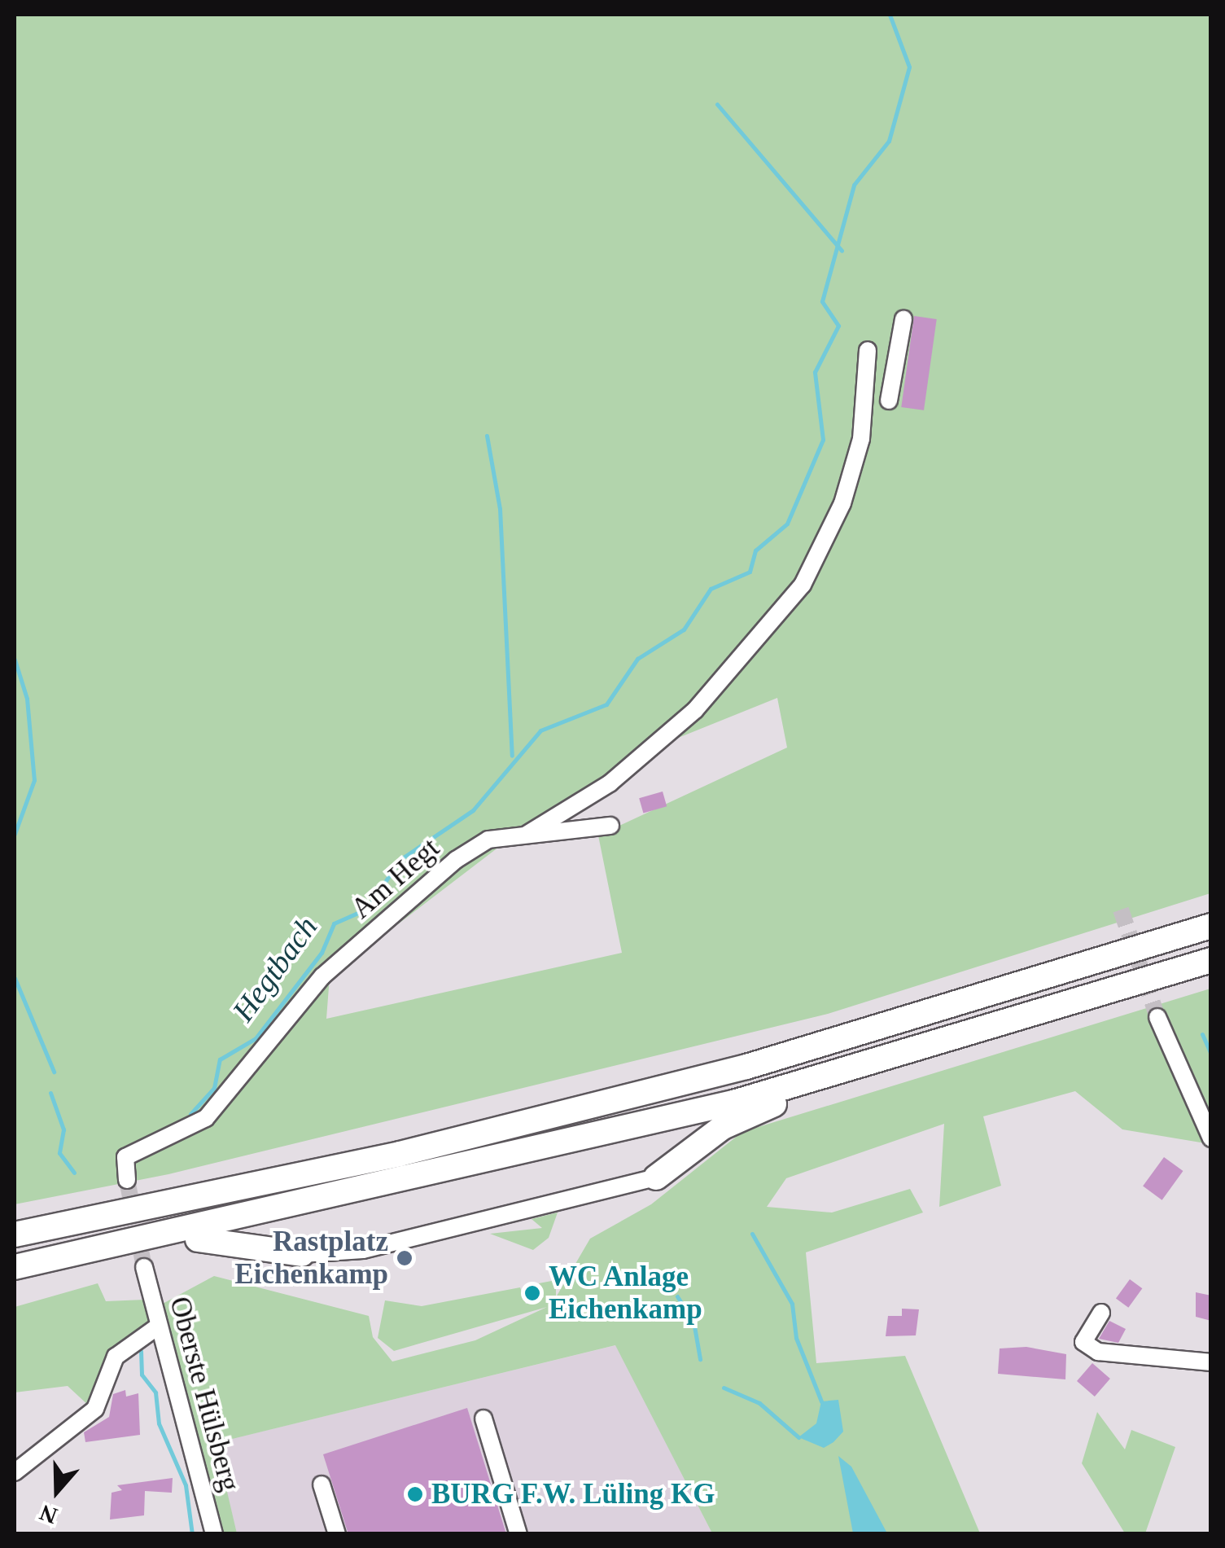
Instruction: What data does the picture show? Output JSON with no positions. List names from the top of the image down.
{
  "streets": {
    "street": ["Am Hegt", "Oberste Hülsberg"]
  },
  "water": ["Hegtbach"],
  "places": ["Rastplatz Eichenkamp", "WC Anlage Eichenkamp", "BURG F.W. Lüling KG"],
  "north": "bottom"
}
